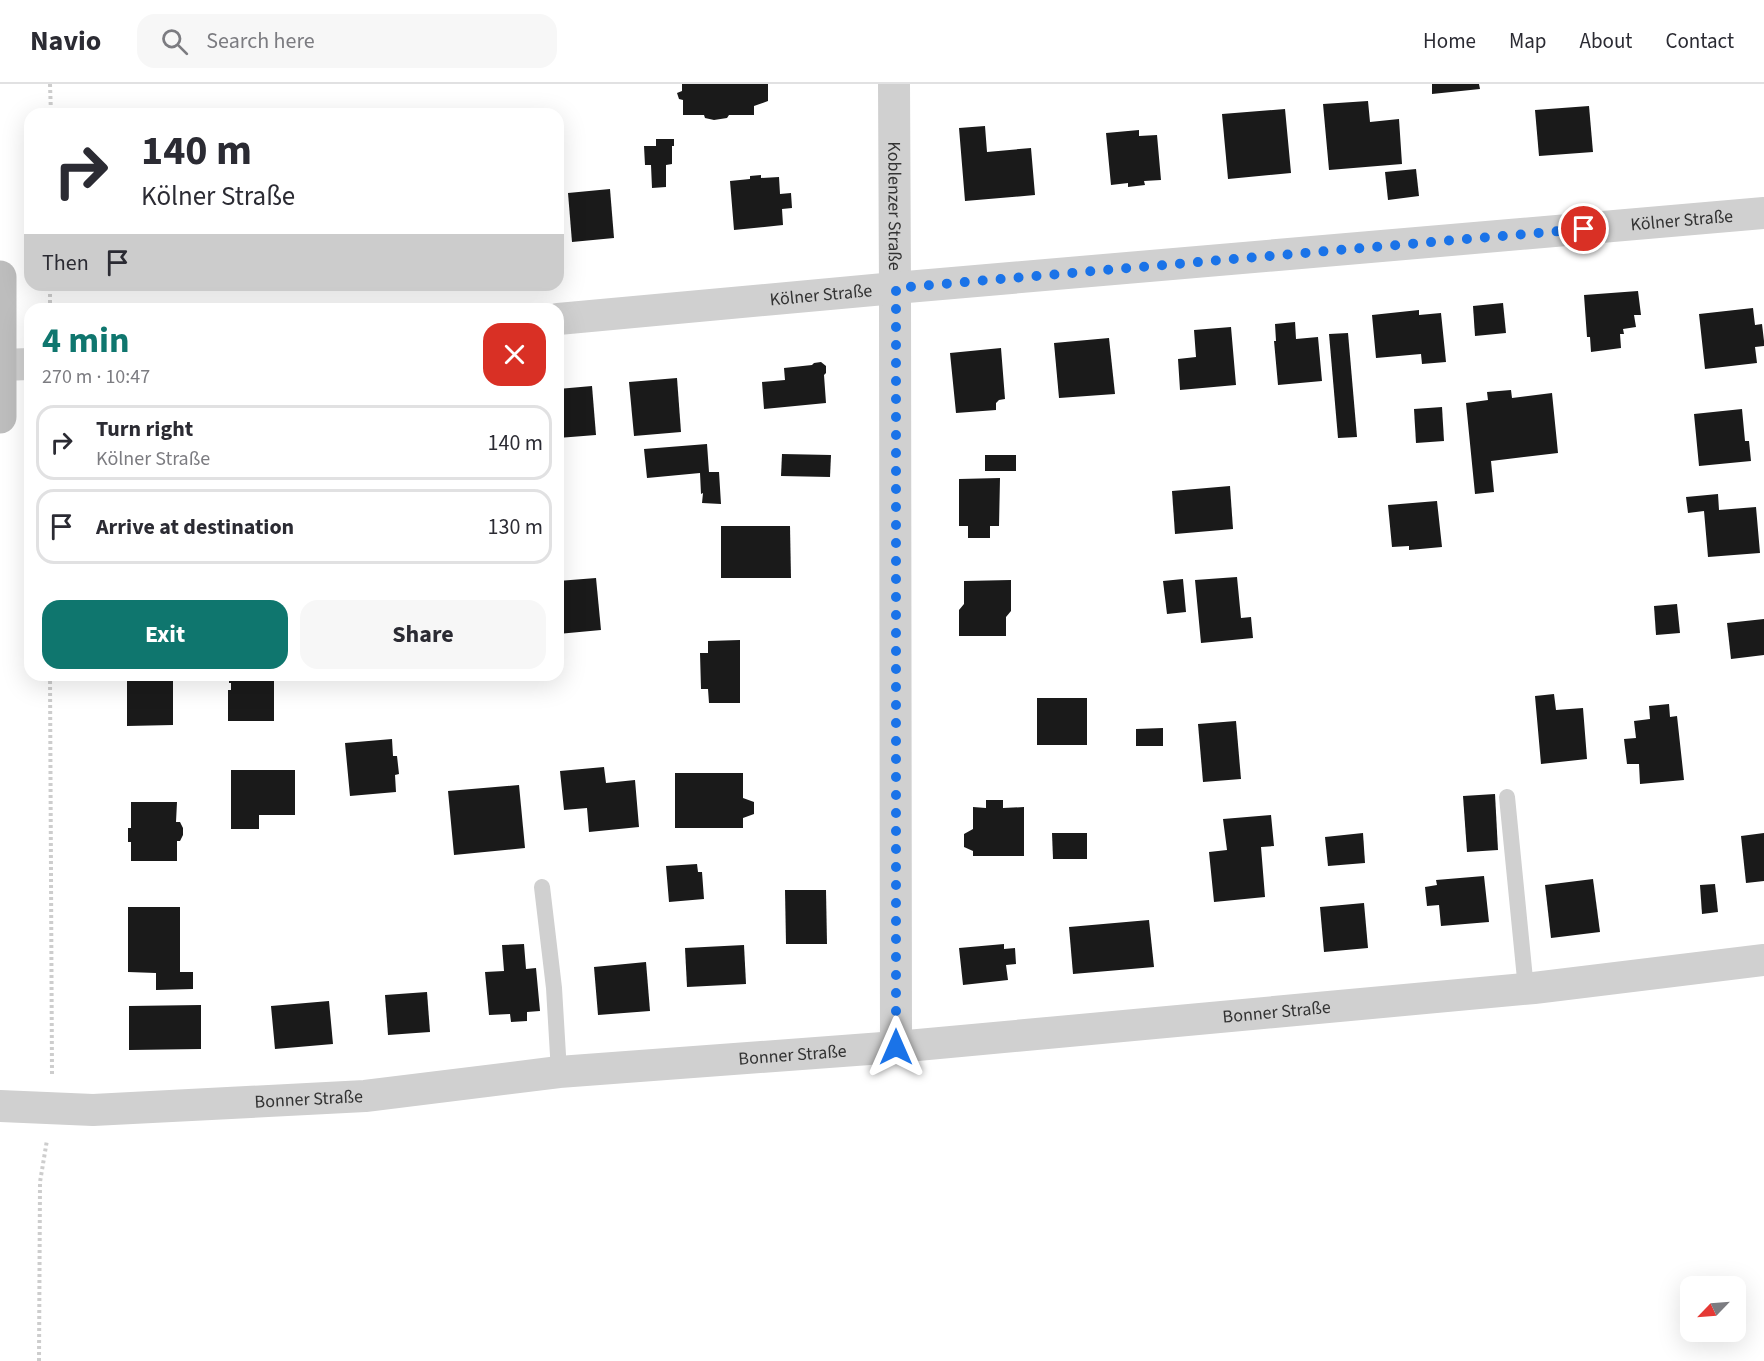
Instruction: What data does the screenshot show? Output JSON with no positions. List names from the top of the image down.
{
  "streets": {
    "street": ["Koblenzer Straße", "Kölner Straße", "Bonner Straße"]
  },
  "crossings": [
    ["Koblenzer Straße", "Kölner Straße"],
    ["Koblenzer Straße", "Bonner Straße"]
  ],
  "north": "bottom left",
  "page": {
    "header": "Navio",
    "search": "Search here",
    "nav": [
      "Home",
      "Map",
      "About",
      "Contact"
    ],
    "turn": ["140 m", "Kölner Straße"],
    "then": "Then",
    "heading": ["4 min", "270 m · 10:47"],
    "list": [
      {
        "name": "Turn right",
        "note": "Kölner Straße",
        "value": "140 m"
      },
      {
        "name": "Arrive at destination",
        "value": "130 m"
      }
    ],
    "buttons": ["Exit", "Share"]
  }
}
